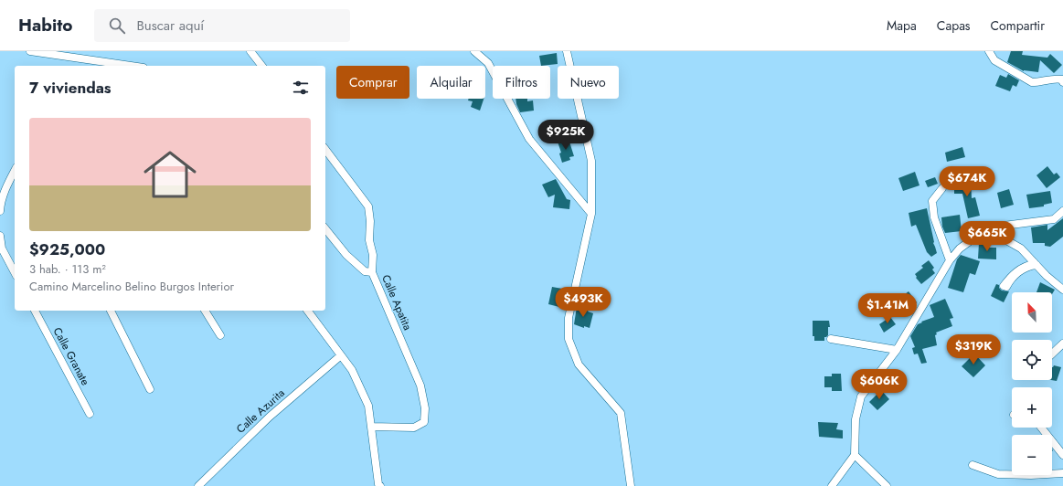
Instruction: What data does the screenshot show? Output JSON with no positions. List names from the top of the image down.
{
  "streets": {
    "street": ["Calle Apatita", "Calle Granate", "Calle Azurita"]
  },
  "north": "top left",
  "page": {
    "header": "Habito",
    "search": "Buscar aquí",
    "nav": ["Mapa", "Capas", "Compartir"],
    "chip": [
      "Comprar",
      "Alquilar",
      "Filtros",
      "Nuevo"
    ],
    "heading": "7 viviendas",
    "list": [
      {
        "name": "$925,000",
        "note": "3 hab. · 113 m² · Camino Marcelino Belino Burgos Interior"
      }
    ],
    "price": [
      "$925K",
      "$674K",
      "$665K",
      "$493K",
      "$1.41M",
      "$319K",
      "$606K"
    ],
    "map_buttons": ["+", "−"]
  }
}
